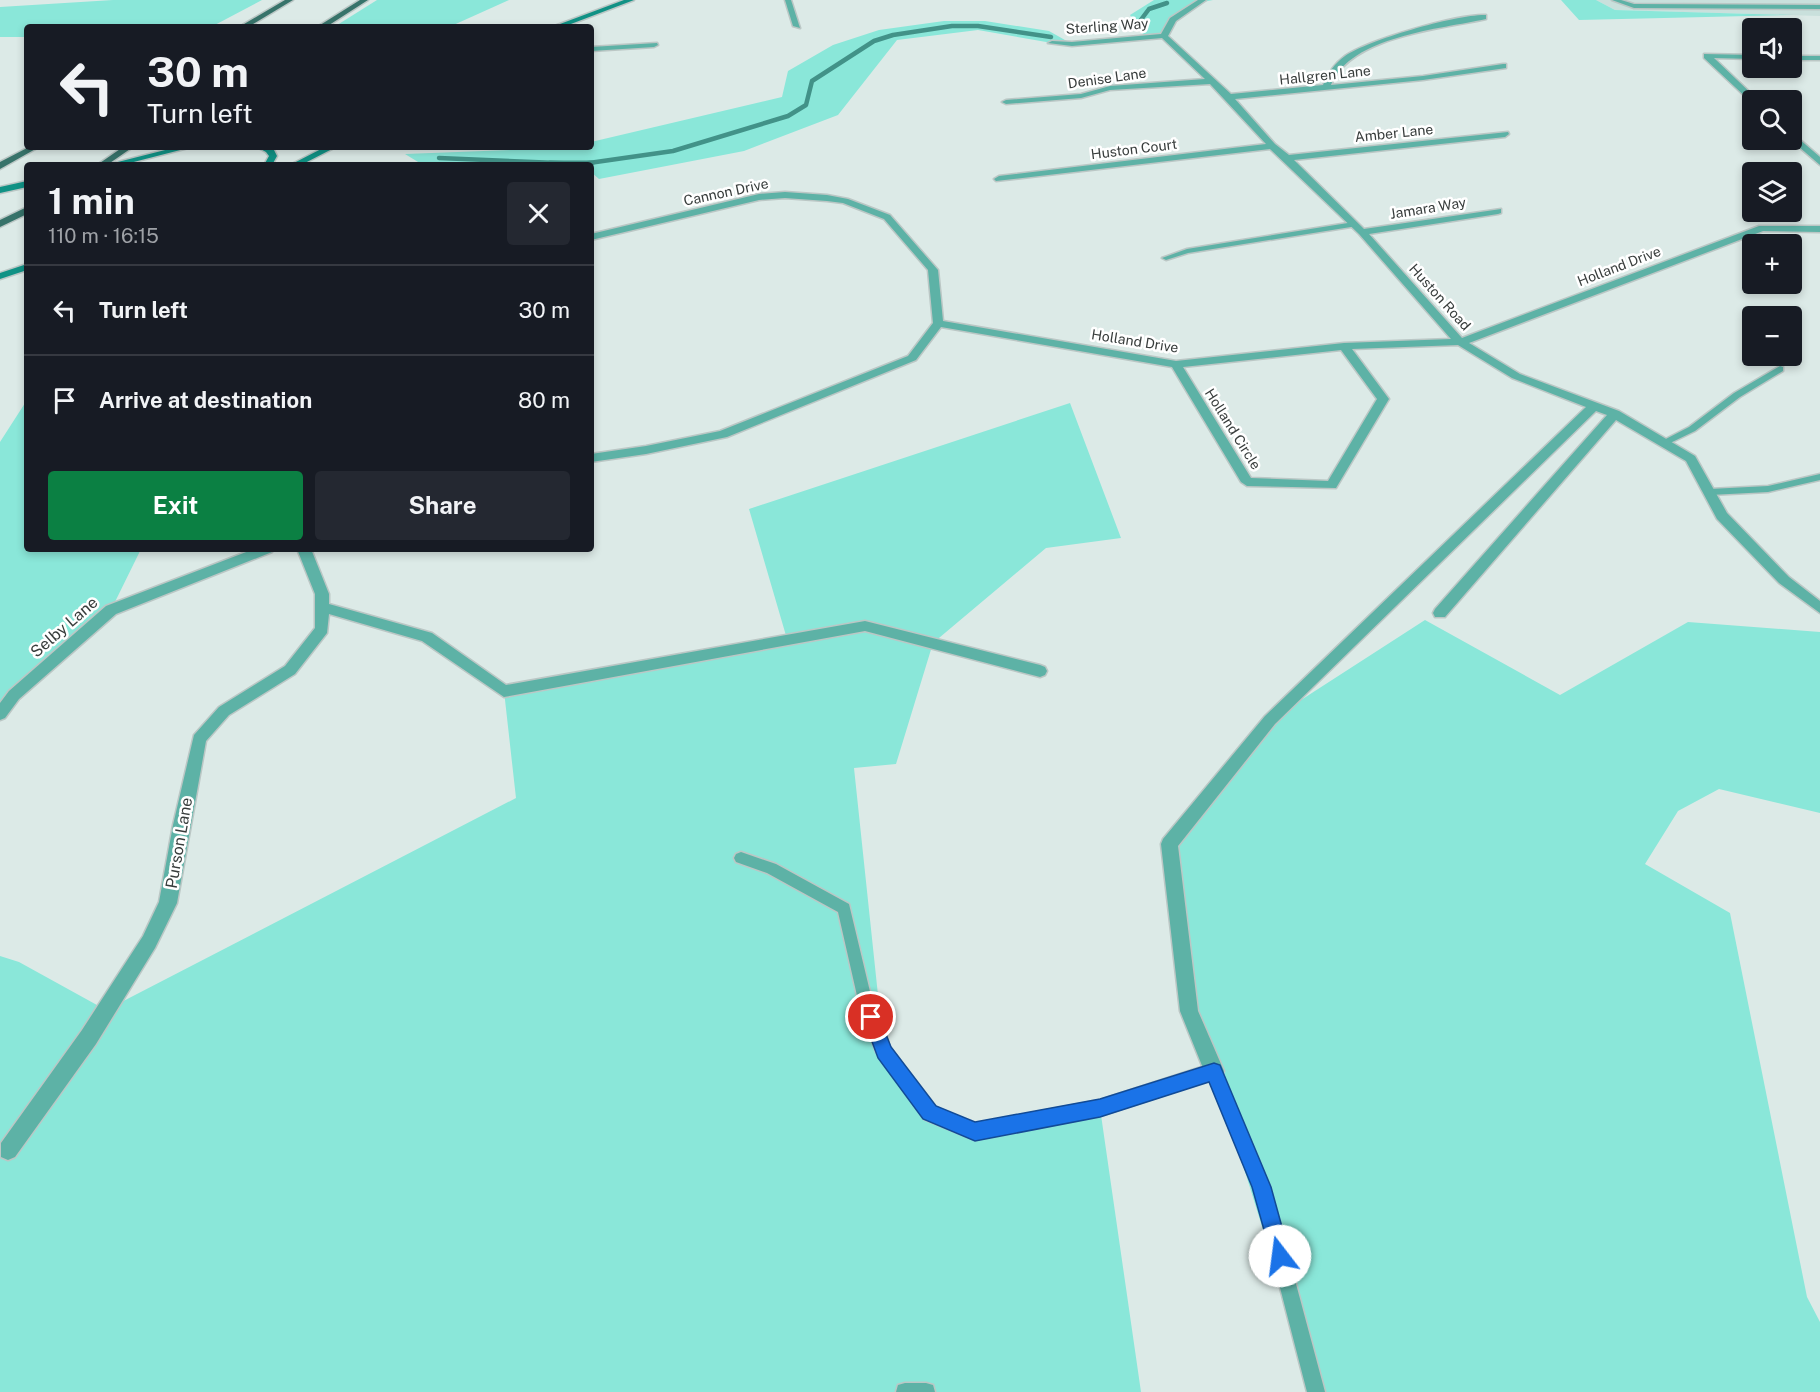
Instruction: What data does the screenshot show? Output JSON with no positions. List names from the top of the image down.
{
  "streets": {
    "street": [
      "Sterling Way",
      "Hallgren Lane",
      "Denise Lane",
      "Amber Lane",
      "Huston Court",
      "Cannon Drive",
      "Jamara Way",
      "Holland Drive",
      "Huston Road",
      "Holland Circle",
      "Selby Lane",
      "Purson Lane"
    ]
  },
  "crossings": [
    ["Sterling Way", "Huston Road"],
    ["Hallgren Lane", "Huston Road"],
    ["Denise Lane", "Huston Road"],
    ["Amber Lane", "Huston Road"],
    ["Huston Court", "Huston Road"],
    ["Cannon Drive", "Holland Drive"],
    ["Jamara Way", "Huston Road"],
    ["Holland Drive", "Huston Road"],
    ["Holland Drive", "Holland Circle"]
  ],
  "page": {
    "map_buttons": ["+", "−"],
    "turn": ["30 m", "Turn left"],
    "heading": ["1 min", "110 m · 16:15"],
    "list": [
      {
        "name": "Turn left",
        "value": "30 m"
      },
      {
        "name": "Arrive at destination",
        "value": "80 m"
      }
    ],
    "buttons": ["Exit", "Share"]
  }
}
